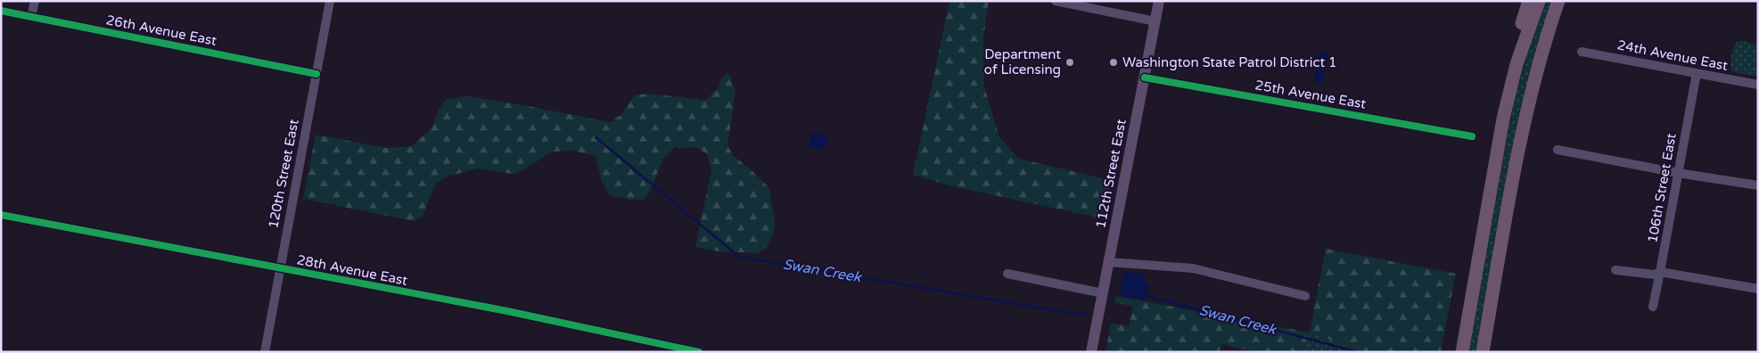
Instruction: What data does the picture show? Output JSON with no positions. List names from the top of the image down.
{
  "streets": {
    "main road": ["112th Street East"],
    "street": [
      "26th Avenue East",
      "24th Avenue East",
      "25th Avenue East",
      "120th Street East",
      "106th Street East",
      "28th Avenue East"
    ]
  },
  "crossings": [
    ["26th Avenue East", "120th Street East"],
    ["24th Avenue East", "106th Street East"],
    ["25th Avenue East", "112th Street East"],
    ["120th Street East", "28th Avenue East"]
  ],
  "water": ["Swan Creek"],
  "places": ["Department of Licensing", "Washington State Patrol District 1"]
}
